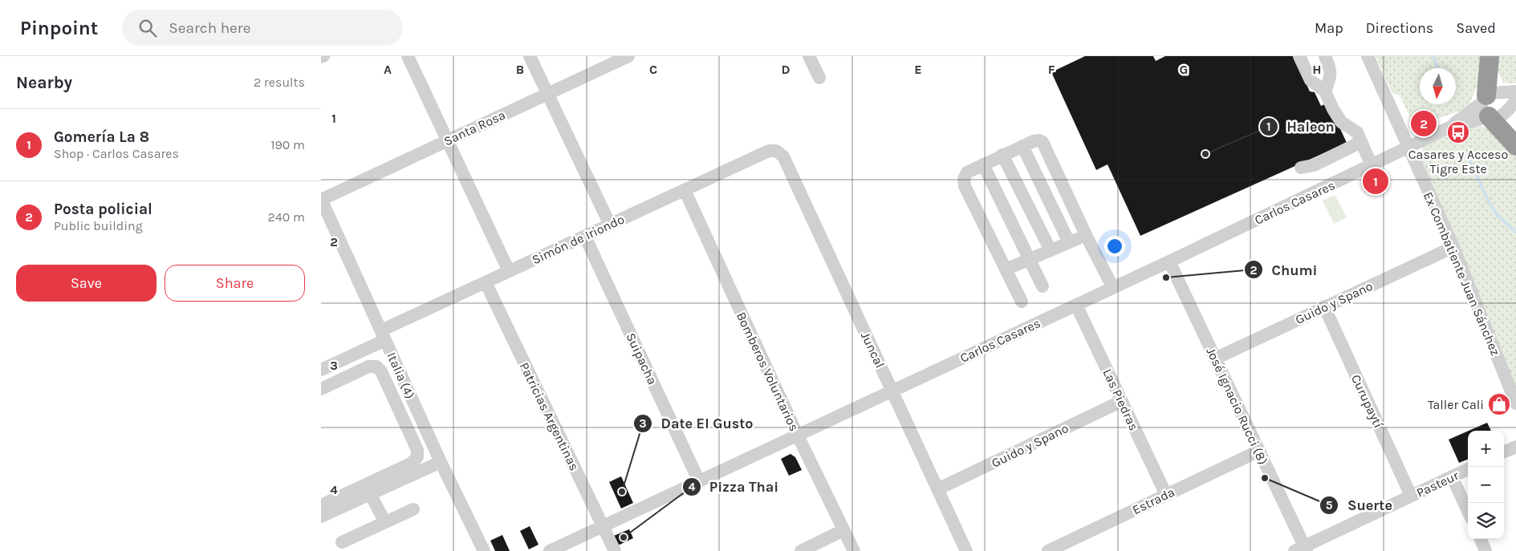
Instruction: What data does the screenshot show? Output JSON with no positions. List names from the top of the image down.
{
  "streets": {
    "street": [
      "Santa Rosa",
      "Carlos Casares",
      "Simón de Iriondo",
      "Ex Combatiente Juan Sánchez",
      "Guido y Spano",
      "Juncal",
      "Suipacha",
      "Bomberos Voluntarios",
      "Italia (4)",
      "Las Piedras",
      "Curupaytí",
      "José Ignacio Rucci (8)",
      "Patricias Argentinas",
      "Pasteur",
      "Estrada"
    ]
  },
  "crossings": [
    ["Santa Rosa", "Italia (4)"],
    ["Carlos Casares", "Ex Combatiente Juan Sánchez"],
    ["Carlos Casares", "Juncal"],
    ["Carlos Casares", "Suipacha"],
    ["Carlos Casares", "Bomberos Voluntarios"],
    ["Carlos Casares", "Las Piedras"],
    ["Carlos Casares", "José Ignacio Rucci (8)"],
    ["Carlos Casares", "Patricias Argentinas"],
    ["Simón de Iriondo", "Juncal"],
    ["Simón de Iriondo", "Suipacha"],
    ["Simón de Iriondo", "Bomberos Voluntarios"],
    ["Simón de Iriondo", "Italia (4)"],
    ["Simón de Iriondo", "Patricias Argentinas"],
    ["Ex Combatiente Juan Sánchez", "Guido y Spano"],
    ["Guido y Spano", "Juncal"],
    ["Guido y Spano", "Las Piedras"],
    ["Guido y Spano", "Curupaytí"],
    ["Guido y Spano", "José Ignacio Rucci (8)"],
    ["Las Piedras", "Estrada"],
    ["Curupaytí", "Pasteur"],
    ["José Ignacio Rucci (8)", "Pasteur"],
    ["José Ignacio Rucci (8)", "Estrada"]
  ],
  "places": {
    "bus stop": ["Casares y Acceso Tigre Este"],
    "other": [
      "Haleon",
      "Chumi",
      "Suerte",
      "Date El Gusto",
      "Pizza Thai"
    ],
    "shop": ["Taller Cali"]
  },
  "north": "bottom",
  "page": {
    "header": "Pinpoint",
    "search": "Search here",
    "nav": ["Map", "Directions", "Saved"],
    "heading": ["Nearby", "2 results"],
    "list": [
      {
        "mark": "1",
        "name": "Gomería La 8",
        "note": "Shop · Carlos Casares",
        "value": "190 m"
      },
      {
        "mark": "2",
        "name": "Posta policial",
        "note": "Public building",
        "value": "240 m"
      }
    ],
    "pins": ["2", "1"],
    "buttons": ["Save", "Share"],
    "map_buttons": ["+", "−"]
  },
  "grid": {
    "columns": [
      "A",
      "B",
      "C",
      "D",
      "E",
      "F",
      "G",
      "H"
    ],
    "rows": [
      "1",
      "2",
      "3",
      "4"
    ]
  }
}
